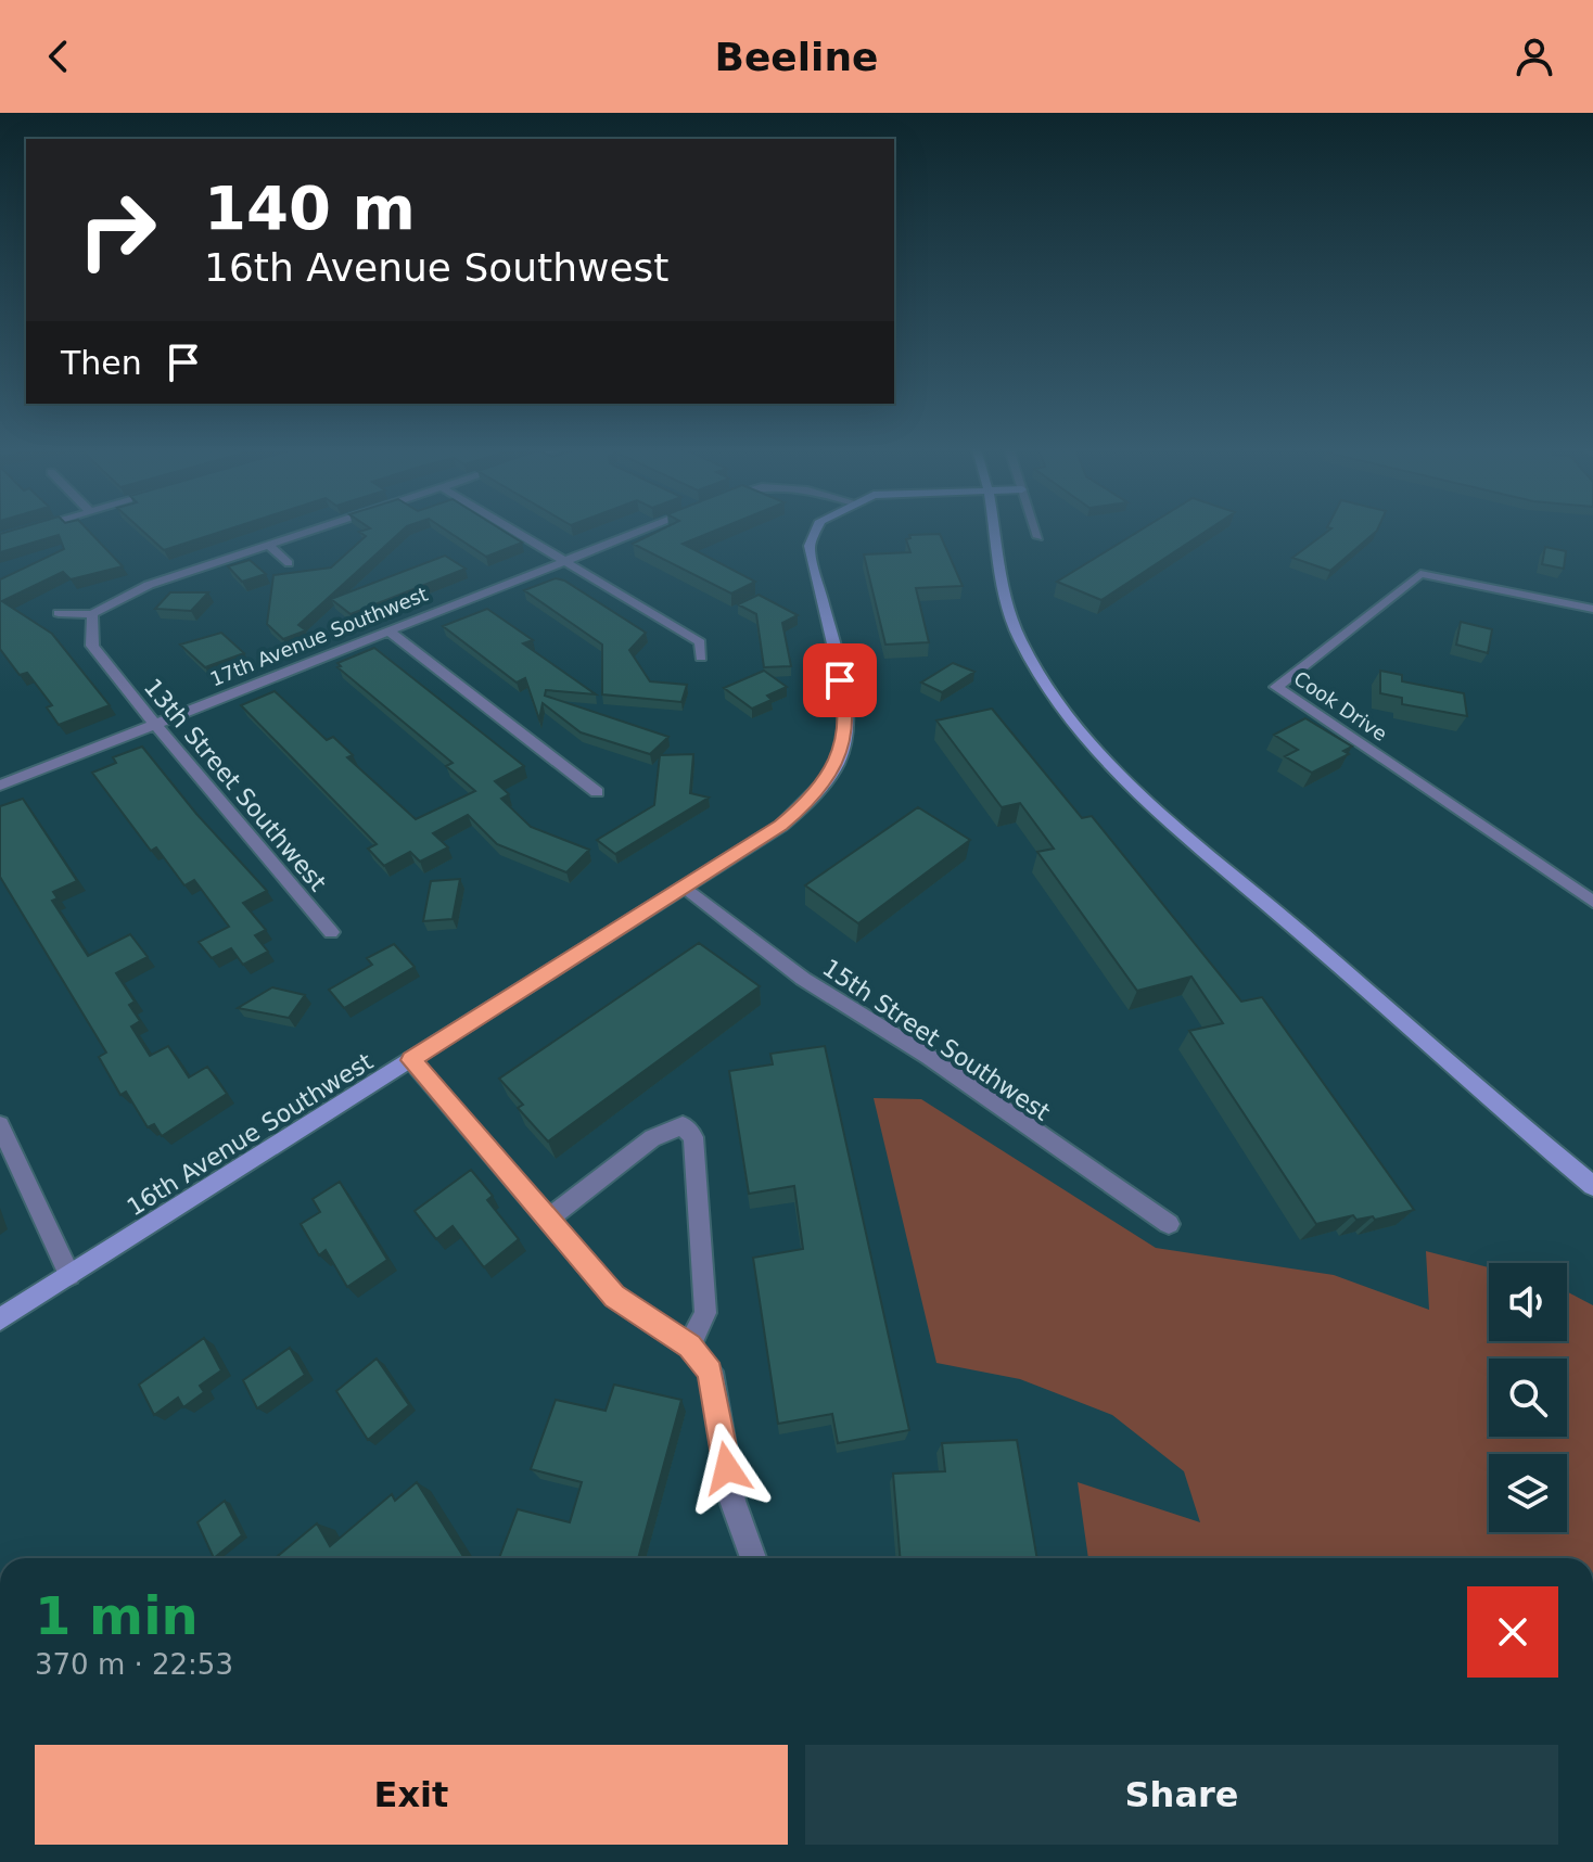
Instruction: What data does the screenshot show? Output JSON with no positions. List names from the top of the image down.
{
  "streets": {
    "street": [
      "17th Avenue Southwest",
      "Cook Drive",
      "13th Street Southwest",
      "15th Street Southwest",
      "16th Avenue Southwest"
    ]
  },
  "crossings": [
    ["17th Avenue Southwest", "13th Street Southwest"],
    ["15th Street Southwest", "16th Avenue Southwest"]
  ],
  "page": {
    "header": "Beeline",
    "turn": ["140 m", "16th Avenue Southwest"],
    "then": "Then",
    "heading": ["1 min", "370 m · 22:53"],
    "buttons": ["Exit", "Share"]
  }
}
